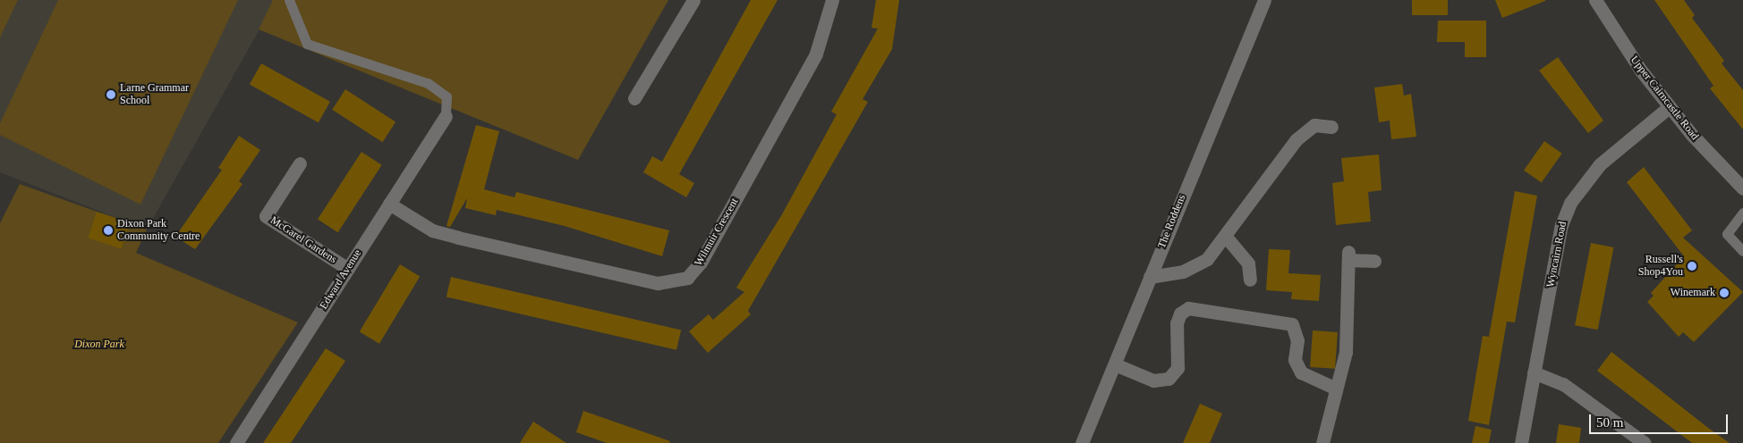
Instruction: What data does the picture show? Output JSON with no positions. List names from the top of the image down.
{
  "streets": {
    "street": [
      "Upper Cairncastle Road",
      "The Roddens",
      "Wilmuir Crescent",
      "McGarel Gardens",
      "Wyncairn Road",
      "Edward Avenue"
    ]
  },
  "crossings": [
    ["Upper Cairncastle Road", "Wyncairn Road"],
    ["Wilmuir Crescent", "Edward Avenue"],
    ["McGarel Gardens", "Edward Avenue"]
  ],
  "parks": ["Dixon Park"],
  "places": [
    "Larne Grammar School",
    "Dixon Park Community Centre",
    "Russell's Shop4You",
    "Winemark"
  ],
  "scale_bar": "50 m"
}
